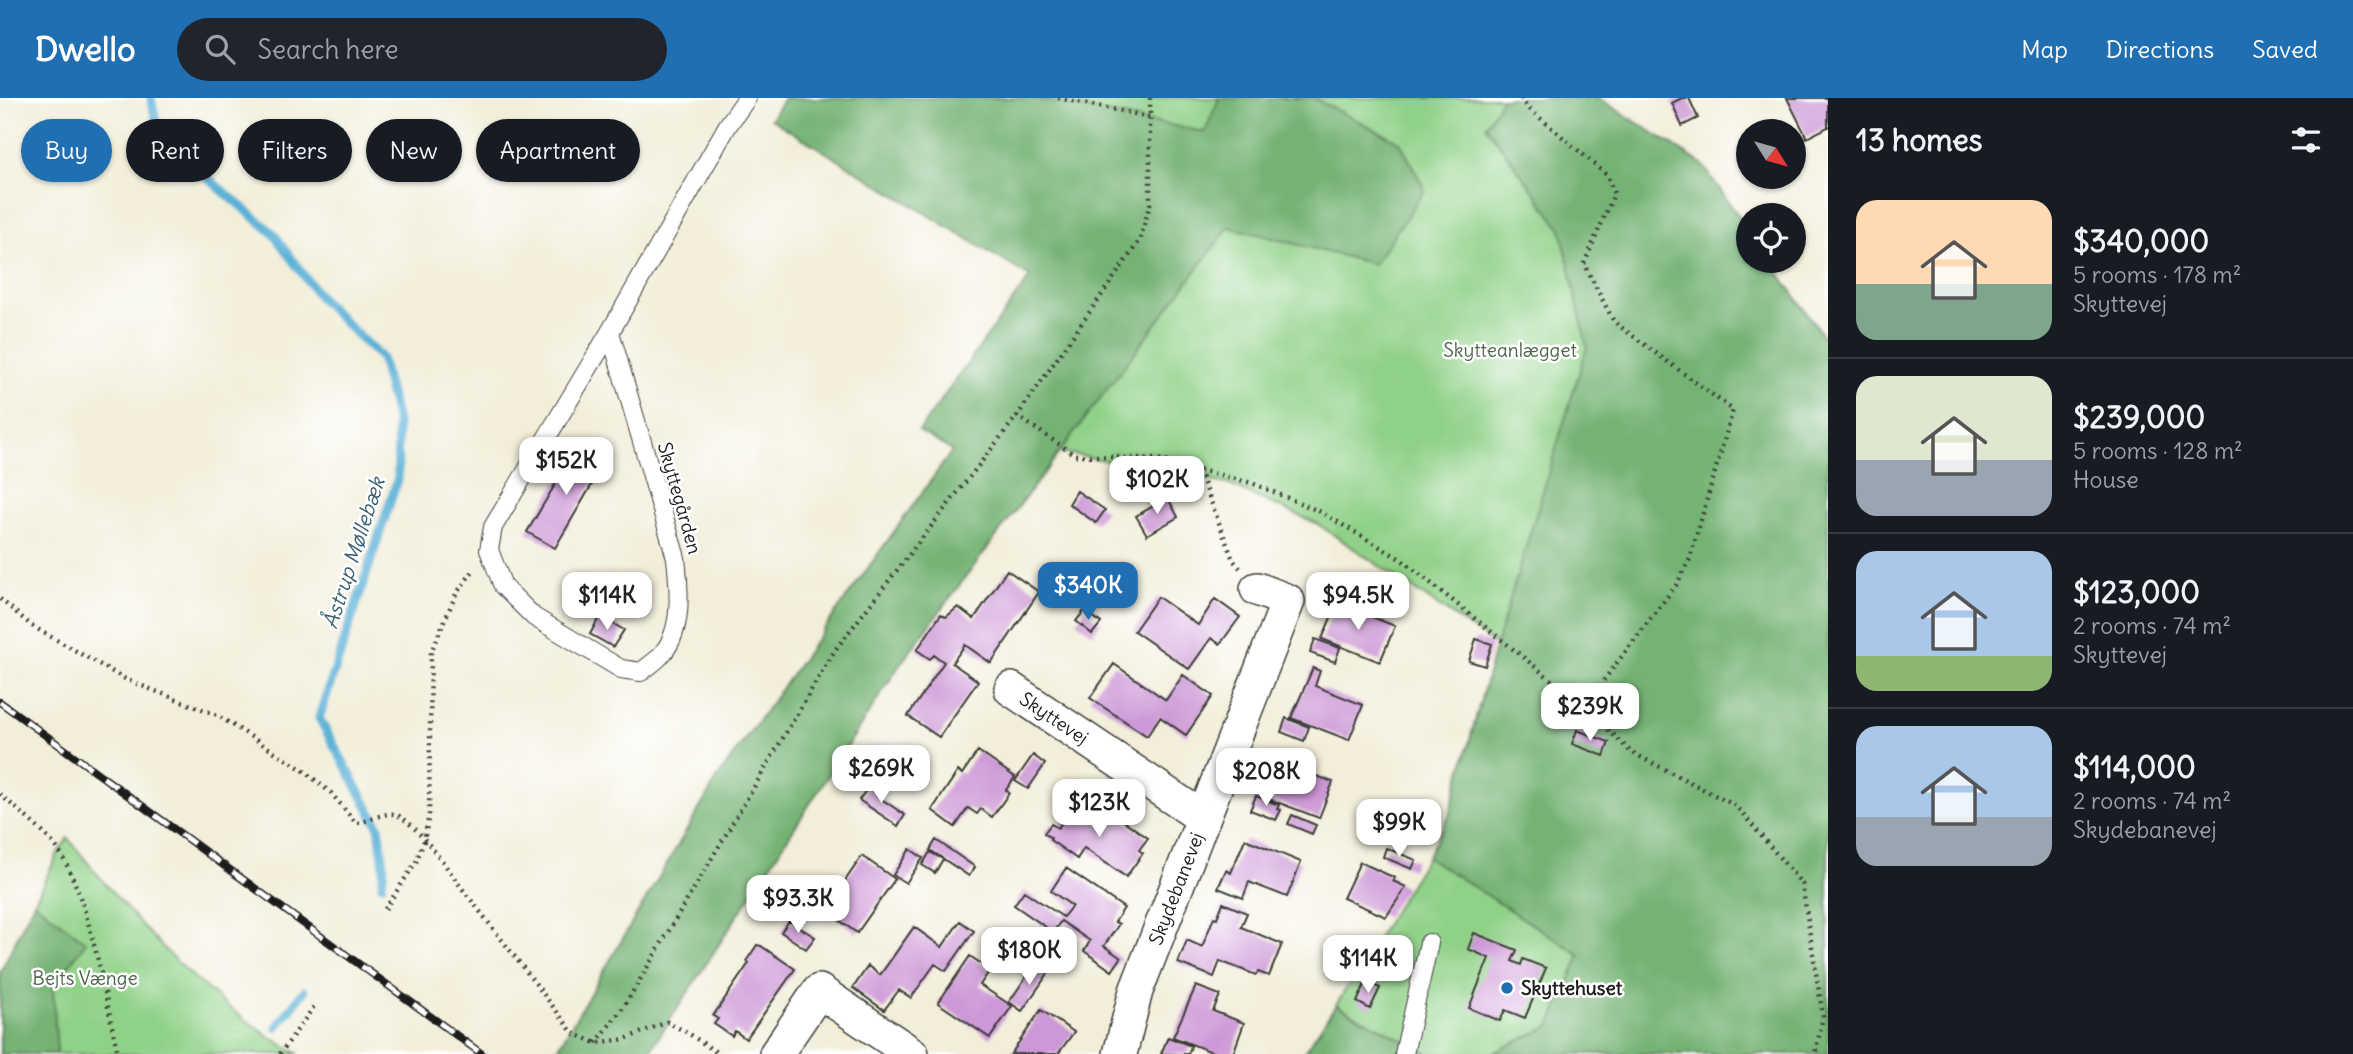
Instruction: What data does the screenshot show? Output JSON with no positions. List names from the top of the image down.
{
  "streets": {
    "street": ["Skyttevej", "Skydebanevej"],
    "lane": ["Skyttegården"]
  },
  "crossings": [
    ["Skyttevej", "Skydebanevej"]
  ],
  "water": ["Åstrup Møllebæk"],
  "parks": ["Skytteanlægget", "Bejts Vænge"],
  "places": ["Skyttehuset"],
  "north": "bottom right",
  "page": {
    "header": "Dwello",
    "search": "Search here",
    "nav": ["Map", "Directions", "Saved"],
    "heading": "13 homes",
    "chip": [
      "Buy",
      "Rent",
      "Filters",
      "New",
      "Apartment"
    ],
    "list": [
      {
        "name": "$340,000",
        "note": "5 rooms · 178 m² · Skyttevej"
      },
      {
        "name": "$239,000",
        "note": "5 rooms · 128 m² · House"
      },
      {
        "name": "$123,000",
        "note": "2 rooms · 74 m² · Skyttevej"
      },
      {
        "name": "$114,000",
        "note": "2 rooms · 74 m² · Skydebanevej"
      }
    ],
    "price": [
      "$152K",
      "$102K",
      "$340K",
      "$114K",
      "$94.5K",
      "$239K",
      "$269K",
      "$208K",
      "$123K",
      "$99K",
      "$93.3K",
      "$180K",
      "$114K"
    ]
  }
}
